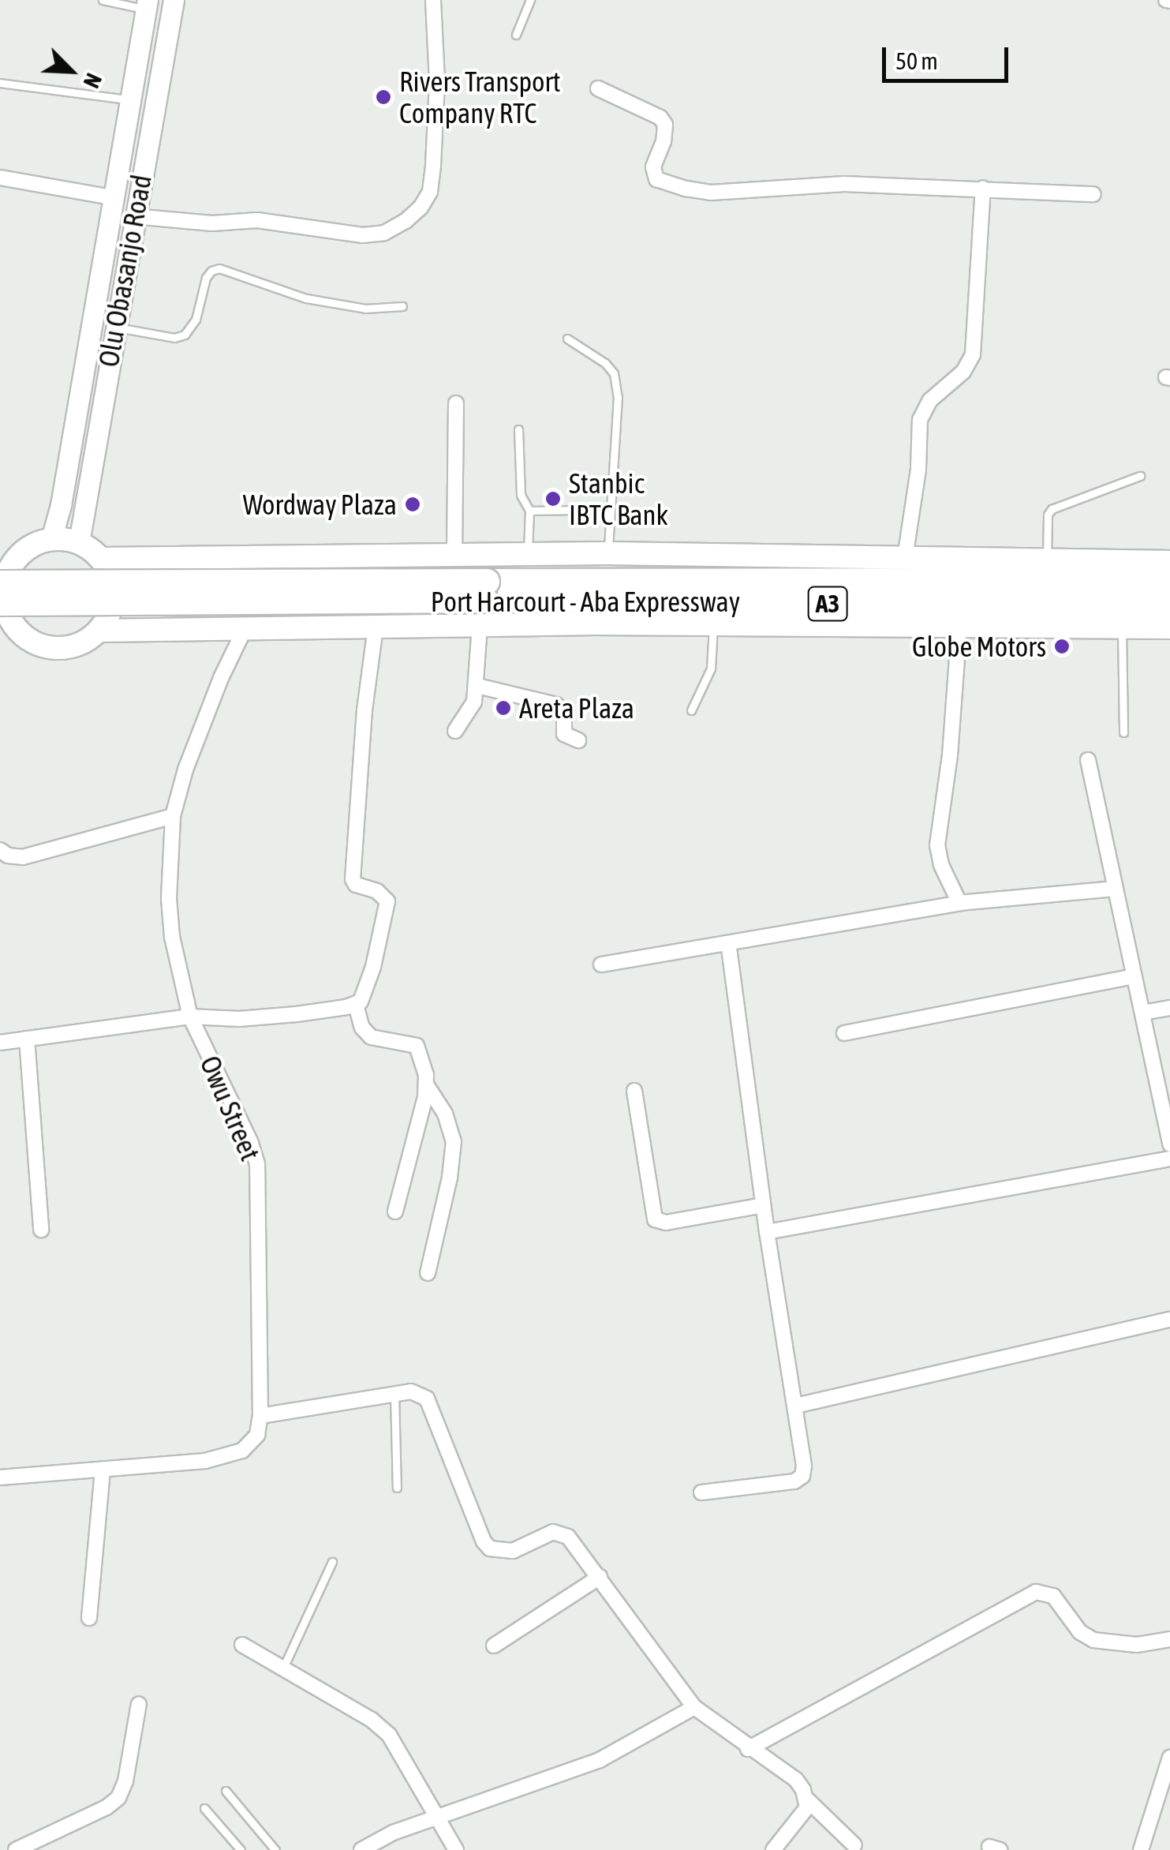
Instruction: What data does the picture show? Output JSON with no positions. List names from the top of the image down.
{
  "streets": {
    "highway": ["Port Harcourt - Aba Expressway", "A3"],
    "main road": ["Olu Obasanjo Road"],
    "street": ["Owu Street"]
  },
  "places": [
    "Rivers Transport Company RTC",
    "Stanbic IBTC Bank",
    "Wordway Plaza",
    "Globe Motors",
    "Areta Plaza"
  ],
  "scale_bar": "50 m",
  "north": "bottom right"
}
